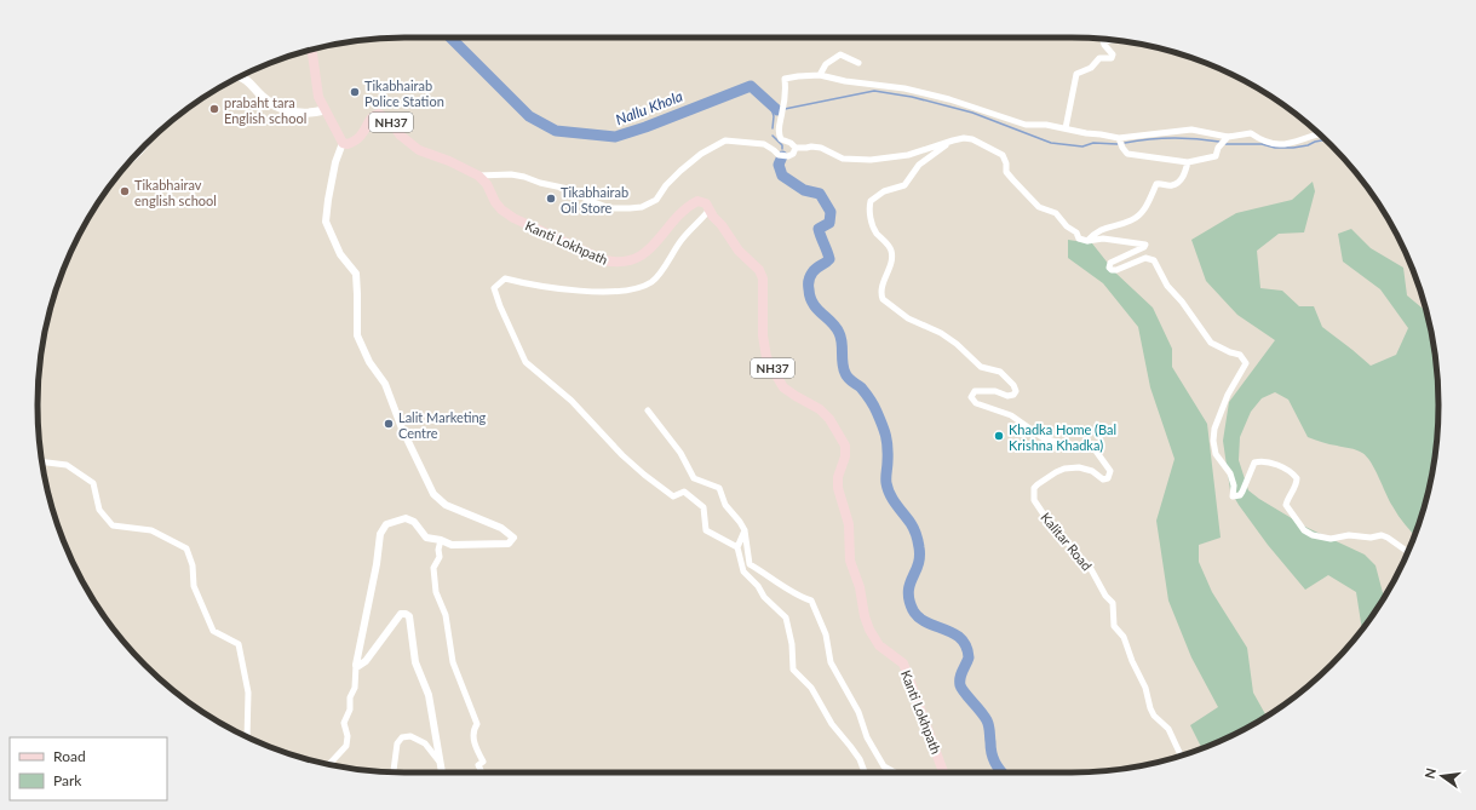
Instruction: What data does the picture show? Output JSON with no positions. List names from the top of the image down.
{
  "streets": {
    "main road": ["NH37", "Kanti Lokhpath"],
    "street": ["Kalitar Road"]
  },
  "water": ["Nallu Khola"],
  "places": [
    "Tikabhairab Police Station",
    "prabaht tara English school",
    "Tikabhairav english school",
    "Tikabhairab Oil Store",
    "Lalit Marketing Centre",
    "Khadka Home (Bal Krishna Khadka)"
  ],
  "legend": ["Road", "Park"],
  "north": "left"
}
